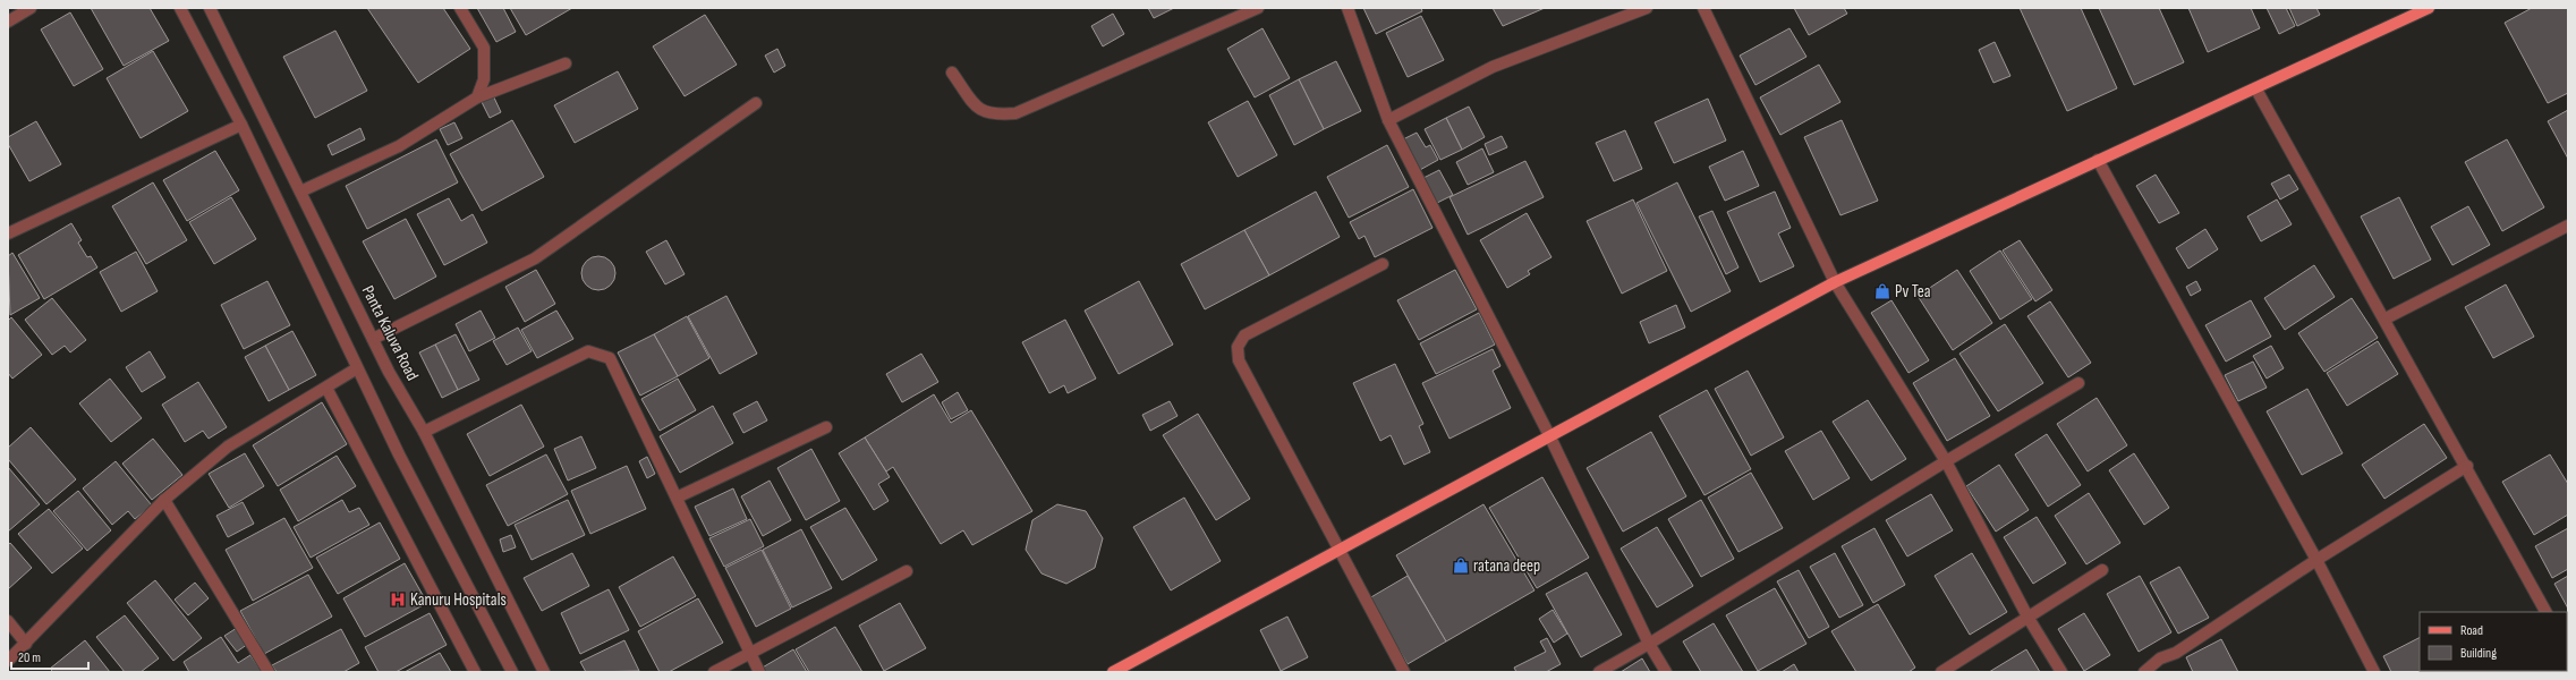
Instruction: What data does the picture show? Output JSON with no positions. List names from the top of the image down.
{
  "streets": {
    "street": ["Panta Kaluva Road"]
  },
  "places": {
    "shop": ["Pv Tea", "ratana deep"],
    "hospital": ["Kanuru Hospitals"]
  },
  "legend": ["Road", "Building"],
  "scale_bar": "20 m"
}
